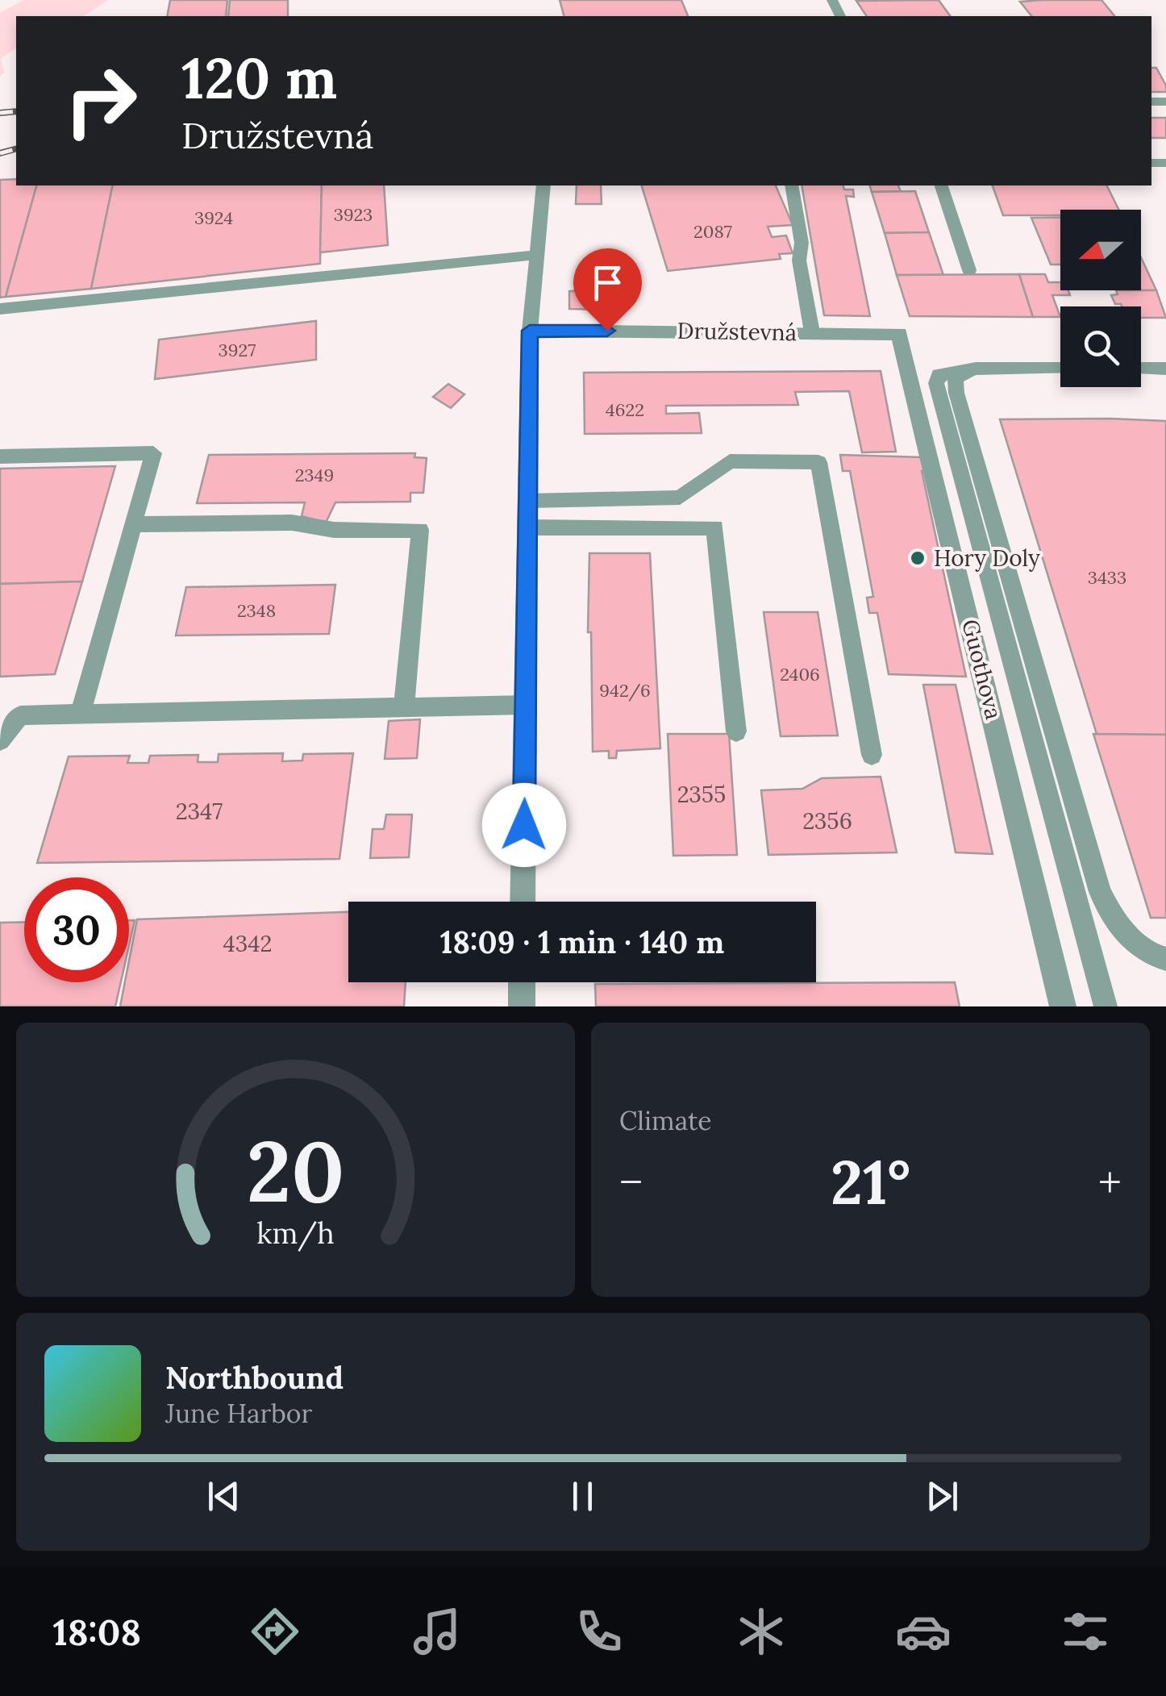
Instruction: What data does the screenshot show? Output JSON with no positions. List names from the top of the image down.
{
  "streets": {
    "street": ["Družstevná", "Guothova"]
  },
  "crossings": [
    ["Družstevná", "Guothova"]
  ],
  "places": ["Hory Doly"],
  "house_numbers": [
    "3923",
    "3924",
    "2087",
    "3927",
    "4622",
    "2349",
    "3433",
    "2348",
    "2406",
    "942/6",
    "2355",
    "2347",
    "2356",
    "4342"
  ],
  "north": "left",
  "page": {
    "turn": ["120 m", "Družstevná"],
    "limit": "30",
    "trip": "18:09 · 1 min · 140 m",
    "tile": "Climate",
    "heat": ["−", "21°", "+"],
    "song": ["Northbound", "June Harbor"],
    "tabs": "18:08",
    "gauge": ["20", "km/h"]
  }
}
